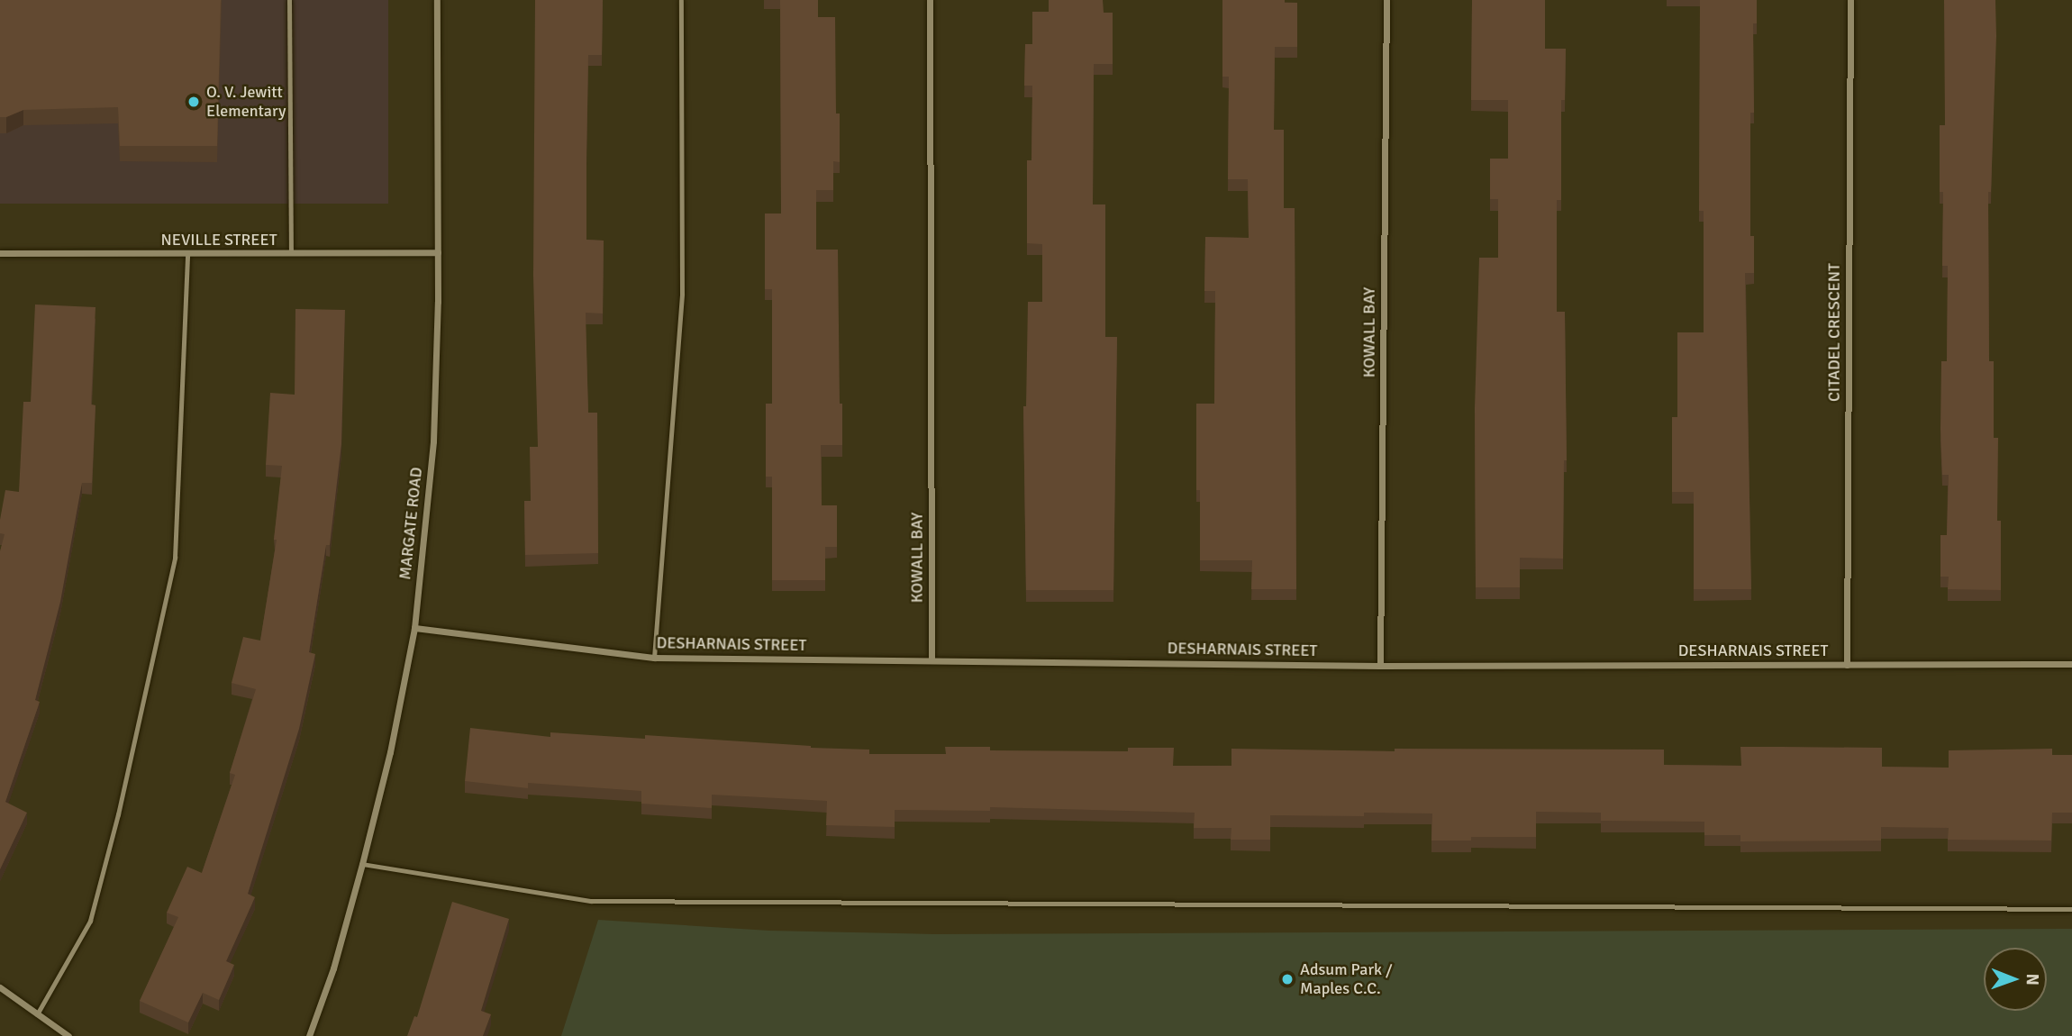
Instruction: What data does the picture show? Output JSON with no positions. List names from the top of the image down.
{
  "streets": {
    "street": [
      "NEVILLE STREET",
      "KOWALL BAY",
      "CITADEL CRESCENT",
      "MARGATE ROAD",
      "DESHARNAIS STREET"
    ]
  },
  "crossings": [
    ["NEVILLE STREET", "MARGATE ROAD"],
    ["KOWALL BAY", "DESHARNAIS STREET"],
    ["CITADEL CRESCENT", "DESHARNAIS STREET"],
    ["MARGATE ROAD", "DESHARNAIS STREET"]
  ],
  "places": ["O. V. Jewitt Elementary", "Adsum Park / Maples C.C."],
  "north": "right"
}
